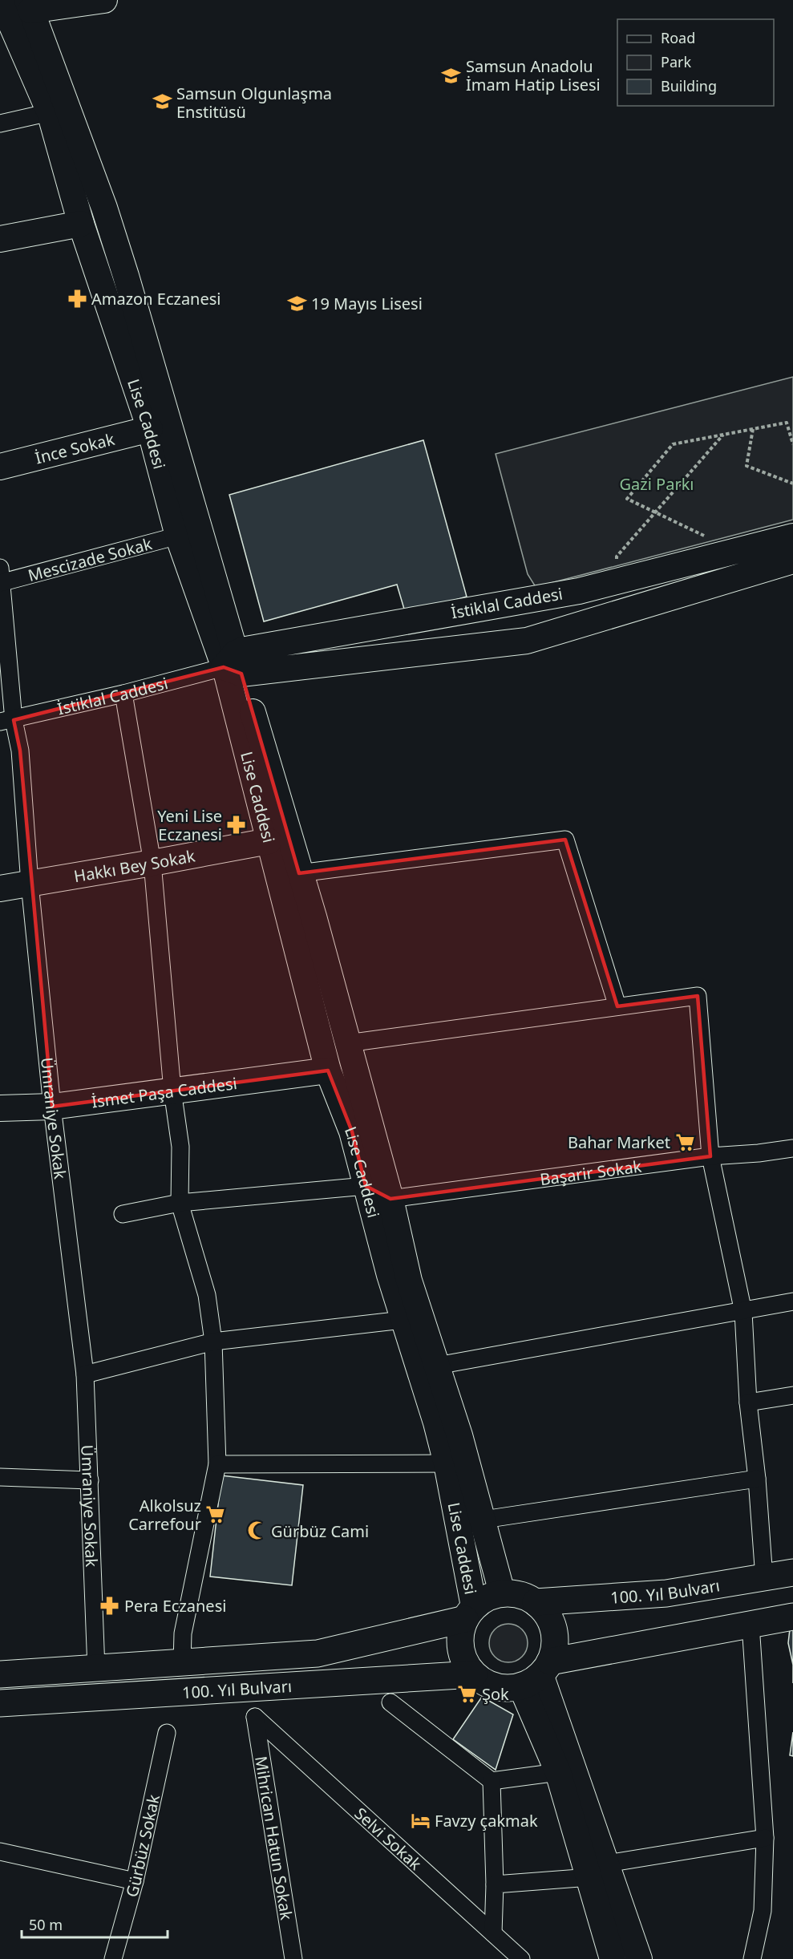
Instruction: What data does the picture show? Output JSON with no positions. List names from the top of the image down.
{
  "streets": {
    "main road": [
      "Lise Caddesi",
      "İnce Sokak",
      "İstiklal Caddesi",
      "Hakkı Bey Sokak",
      "İsmet Paşa Caddesi",
      "100. Yıl Bulvarı"
    ],
    "street": [
      "Mescizade Sokak",
      "Ümraniye Sokak",
      "Başarir Sokak",
      "Mihrican Hatun Sokak",
      "Selvi Sokak",
      "Gürbüz Sokak"
    ]
  },
  "crossings": [
    ["Lise Caddesi", "İnce Sokak"],
    ["Lise Caddesi", "Mescizade Sokak"],
    ["Lise Caddesi", "İstiklal Caddesi"],
    ["Lise Caddesi", "Hakkı Bey Sokak"],
    ["Lise Caddesi", "İsmet Paşa Caddesi"],
    ["Lise Caddesi", "Başarir Sokak"],
    ["Lise Caddesi", "100. Yıl Bulvarı"],
    ["Mescizade Sokak", "Ümraniye Sokak"],
    ["İstiklal Caddesi", "Ümraniye Sokak"],
    ["Hakkı Bey Sokak", "Ümraniye Sokak"],
    ["İsmet Paşa Caddesi", "Ümraniye Sokak"],
    ["Ümraniye Sokak", "100. Yıl Bulvarı"],
    ["Mihrican Hatun Sokak", "Selvi Sokak"]
  ],
  "parks": ["Gazi Parkı"],
  "places": {
    "school or university": ["Samsun Anadolu İmam Hatip Lisesi", "Samsun Olgunlaşma Enstitüsü", "19 Mayıs Lisesi"],
    "pharmacy": ["Amazon Eczanesi", "Yeni Lise Eczanesi", "Pera Eczanesi"],
    "supermarket": ["Bahar Market", "Alkolsuz Carrefour", "Şok"],
    "mosque": ["Gürbüz Cami"],
    "hotel": ["Favzy çakmak"]
  },
  "legend": ["Road", "Park", "Building"],
  "scale_bar": "50 m"
}
